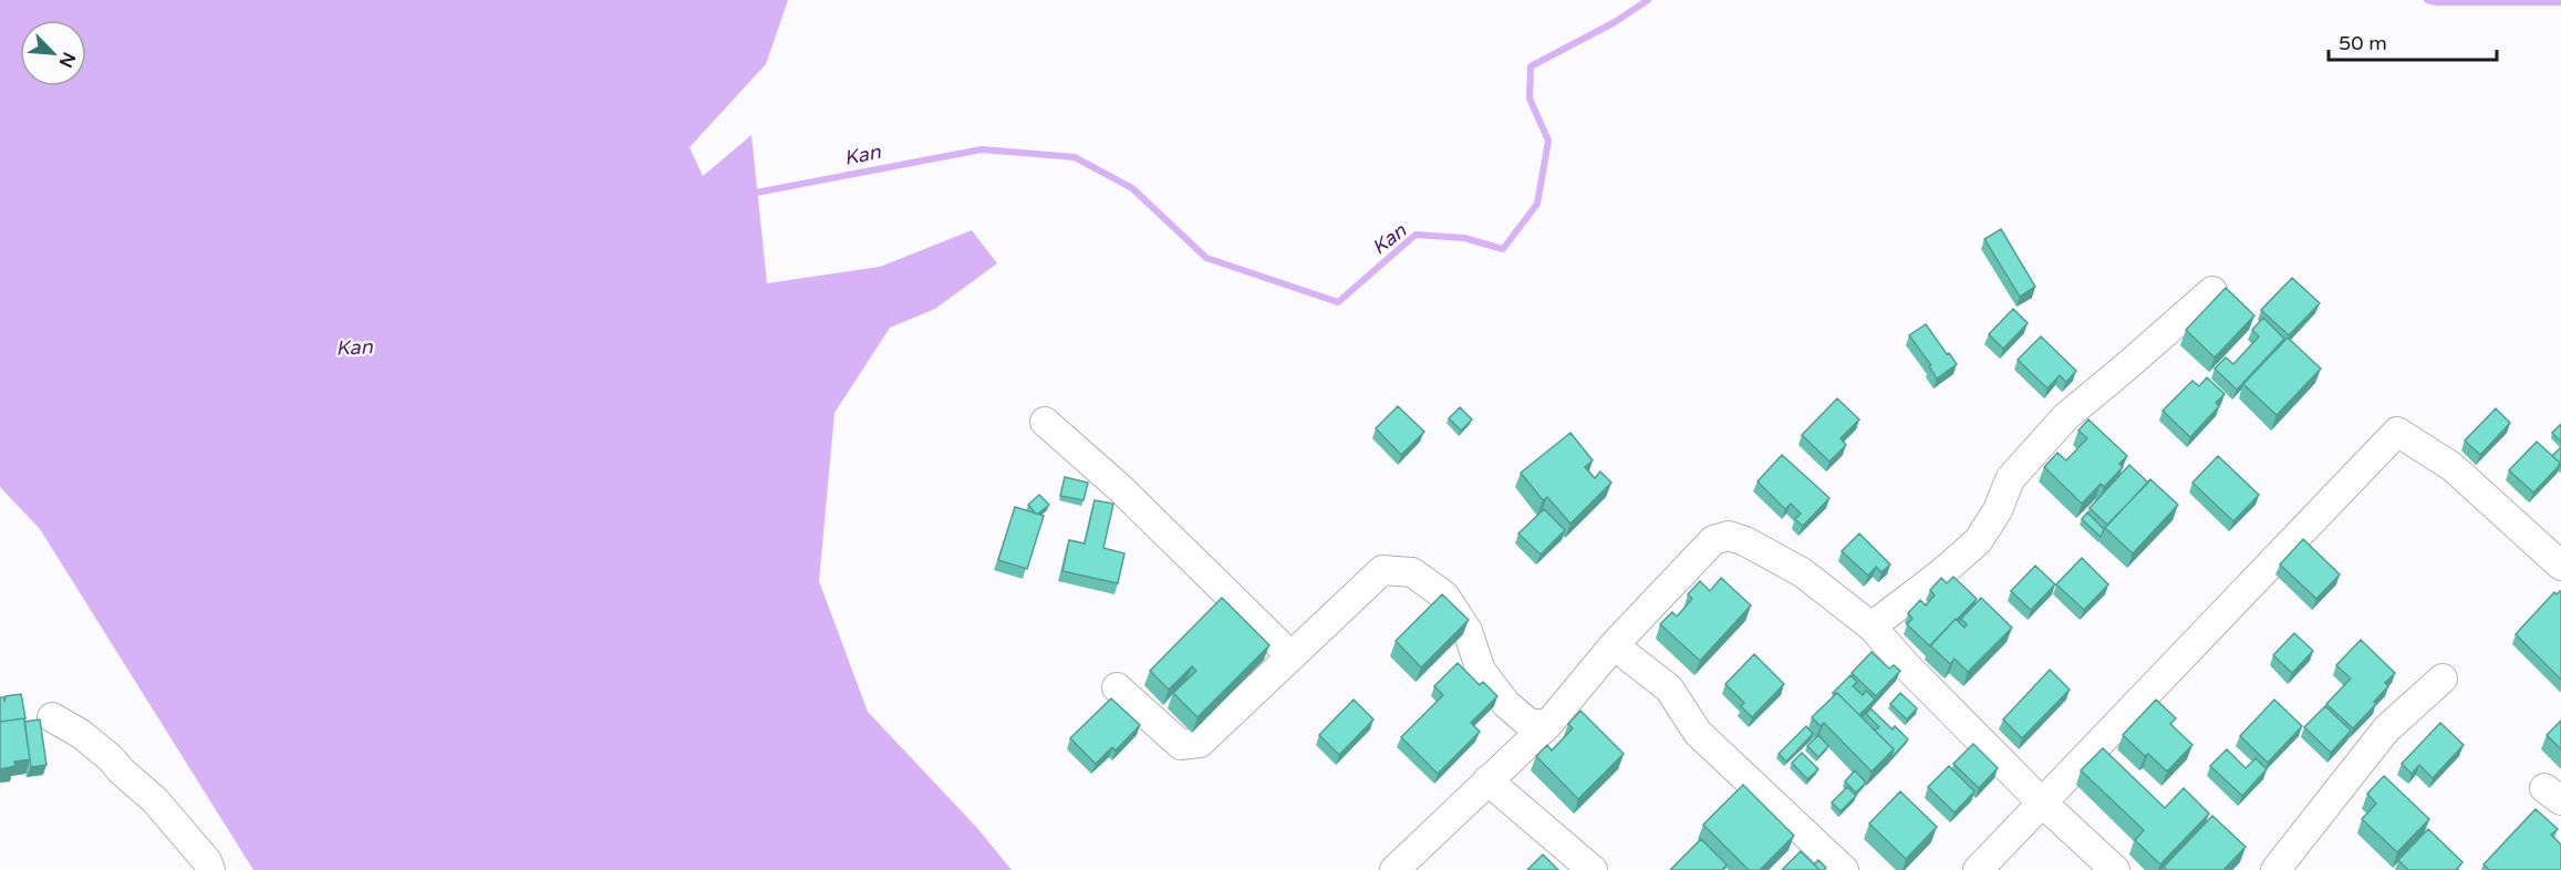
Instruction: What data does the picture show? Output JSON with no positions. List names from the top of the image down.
{
  "water": ["Kan"],
  "scale_bar": "50 m",
  "north": "bottom right"
}
